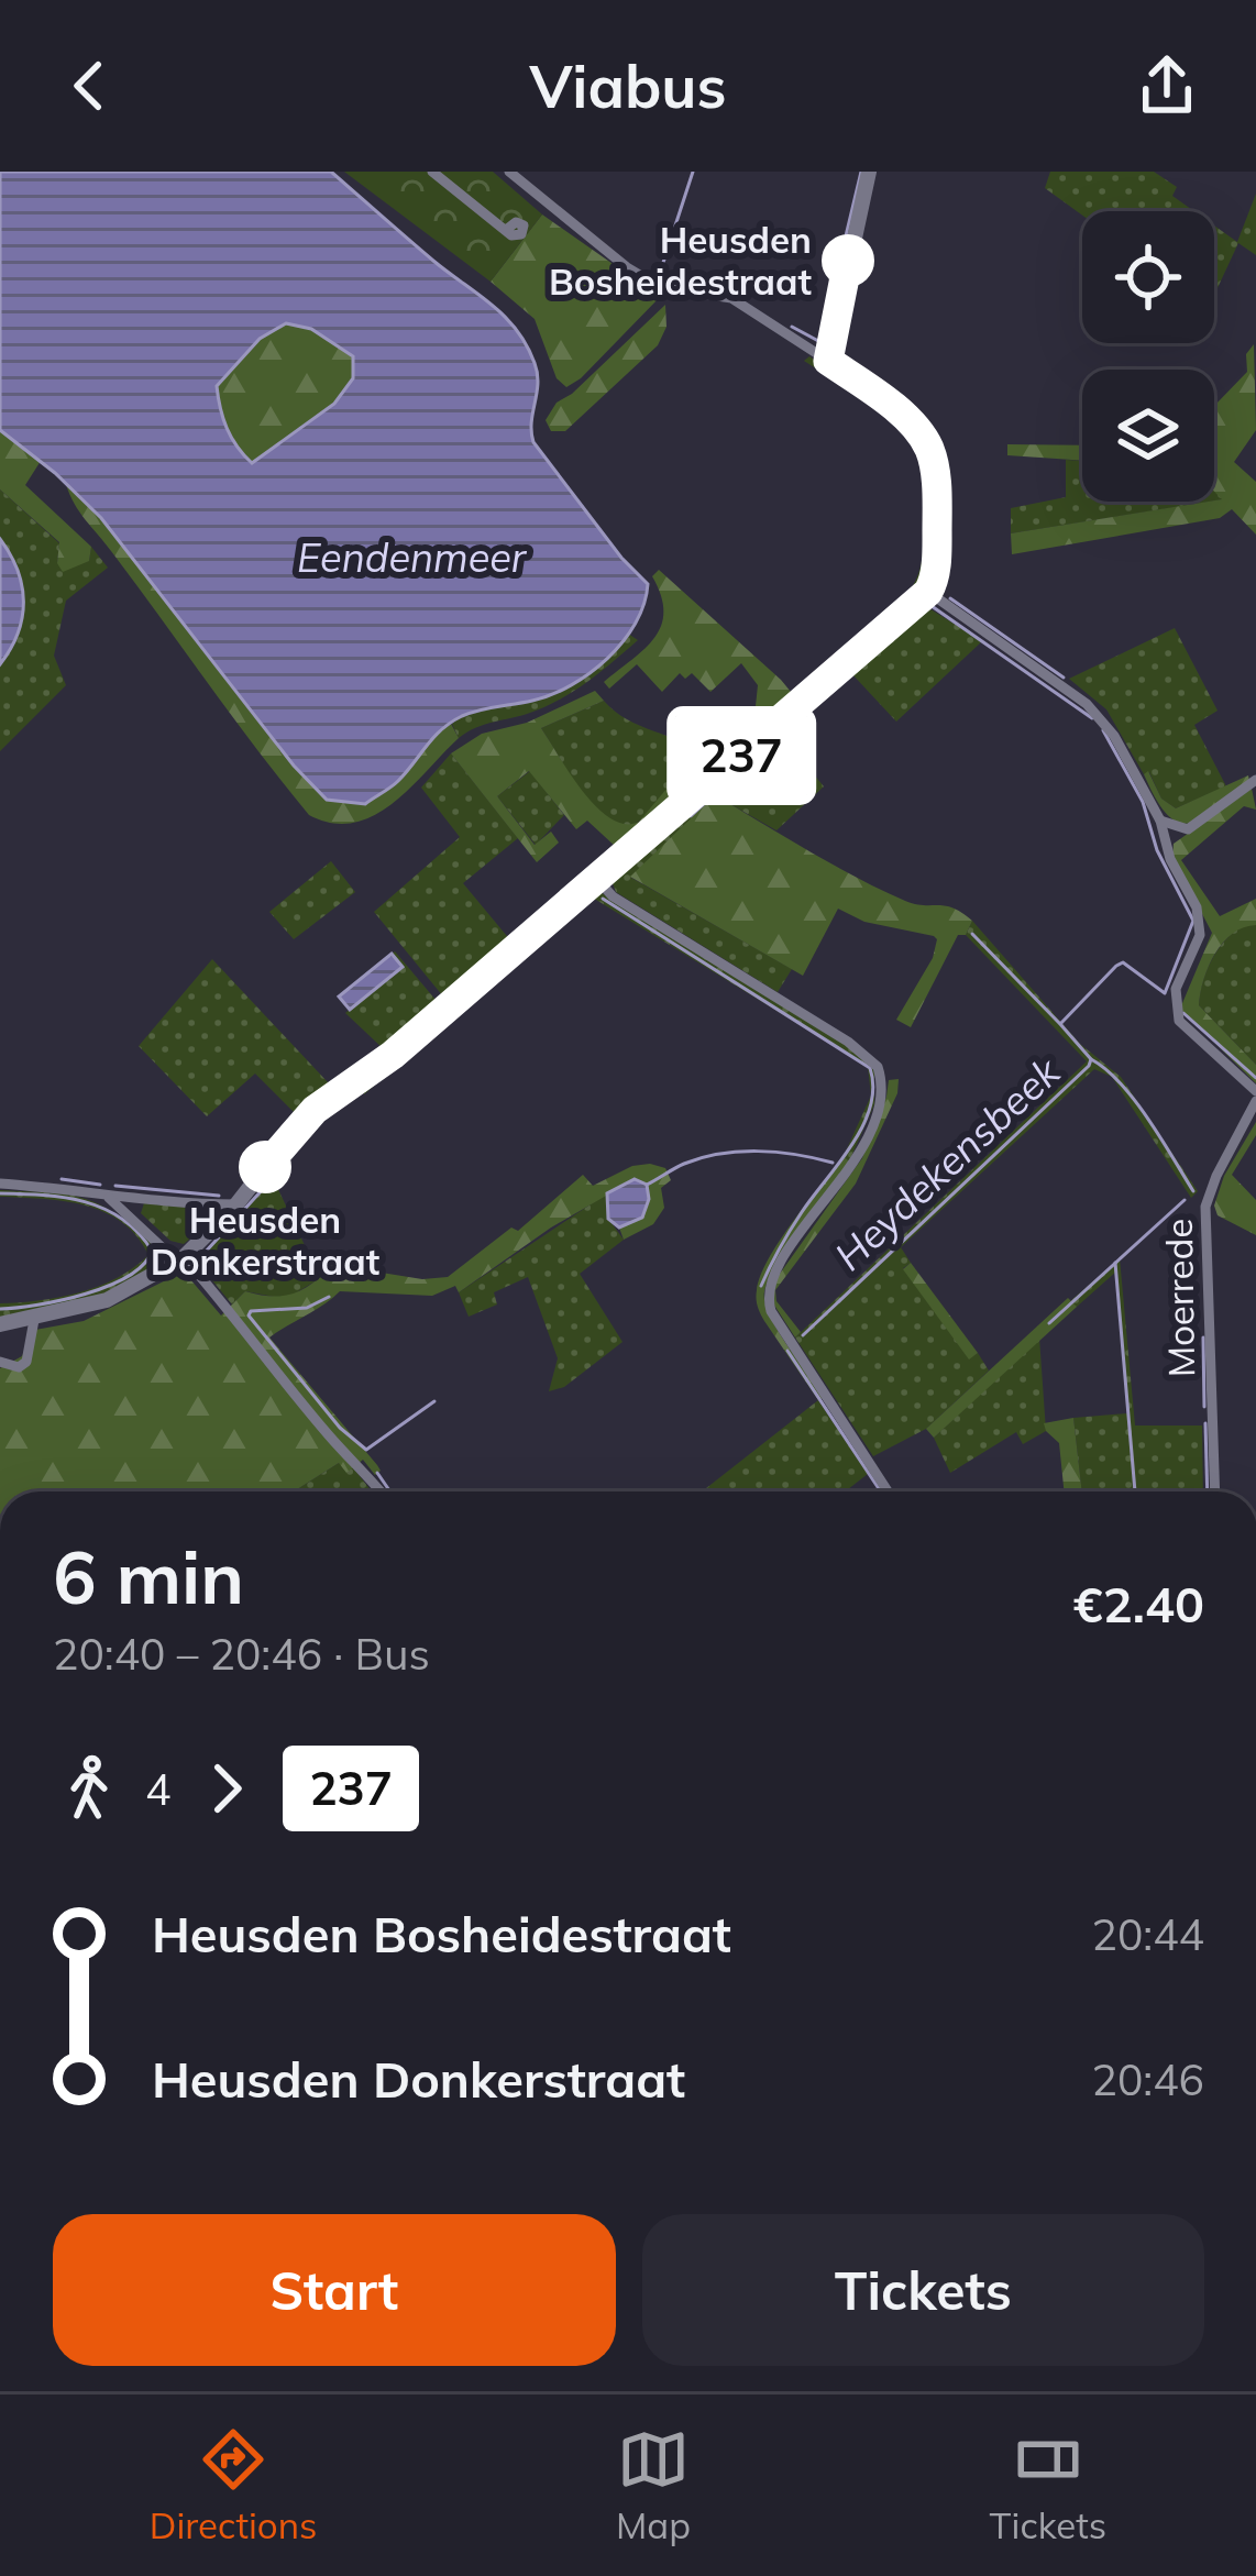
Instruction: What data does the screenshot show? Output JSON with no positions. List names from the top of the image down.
{
  "streets": {
    "street": ["Moerrede"]
  },
  "water": ["Eendenmeer", "Heydekensbeek"],
  "places": ["Heusden Bosheidestraat", "Heusden Donkerstraat"],
  "lines": ["bus line 237"],
  "page": {
    "header": "Viabus",
    "on_map": "237",
    "heading": ["6 min", "20:40 – 20:46 · Bus", "€2.40"],
    "legs": ["4", "237"],
    "list": [
      {
        "name": "Heusden Bosheidestraat",
        "value": "20:44"
      },
      {
        "name": "Heusden Donkerstraat",
        "value": "20:46"
      }
    ],
    "buttons": ["Start", "Tickets"],
    "tabs": ["Directions", "Map", "Tickets"]
  }
}
